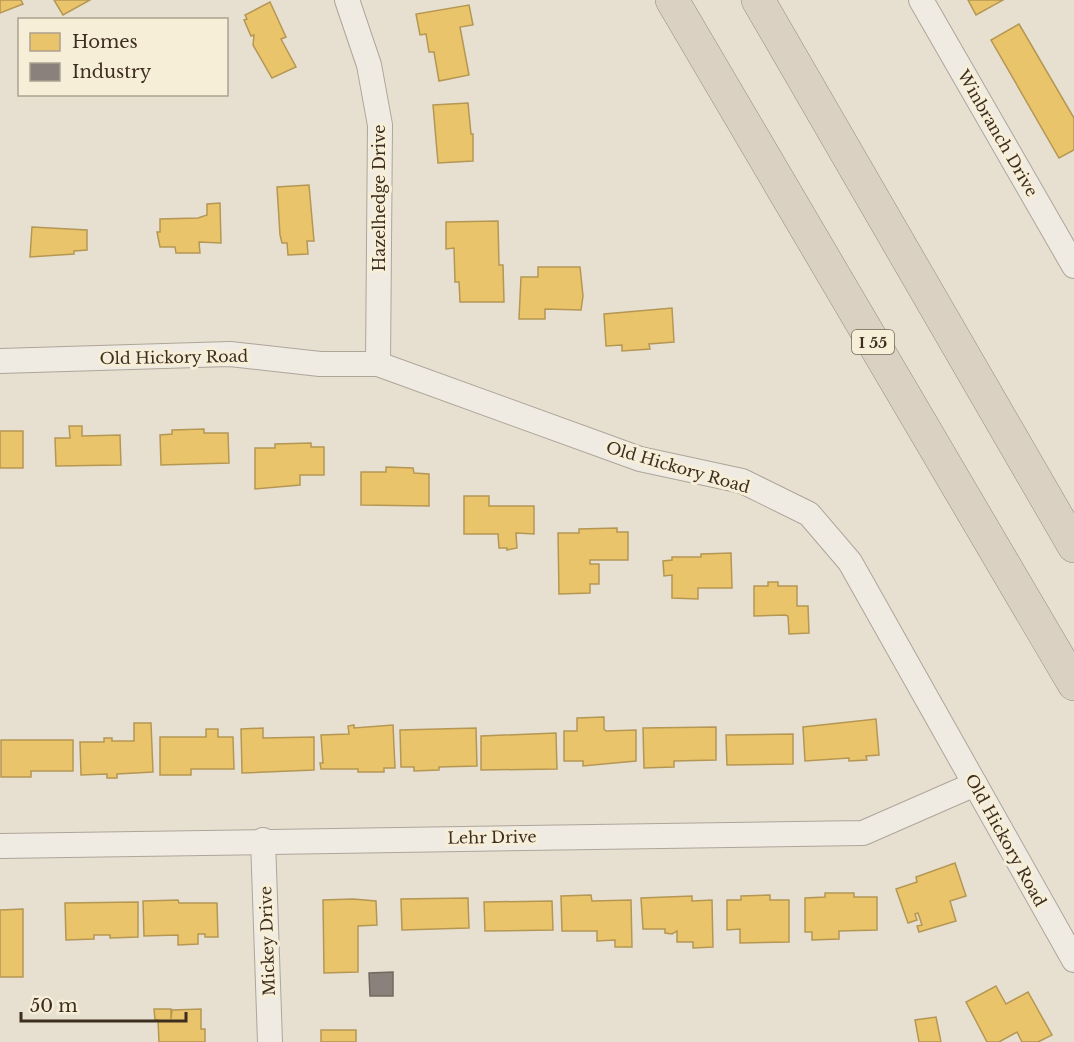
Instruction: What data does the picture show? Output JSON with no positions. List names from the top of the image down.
{
  "streets": {
    "highway": ["I 55"],
    "street": [
      "Winbranch Drive",
      "Hazelhedge Drive",
      "Old Hickory Road",
      "Lehr Drive",
      "Mickey Drive"
    ]
  },
  "crossings": [
    ["Hazelhedge Drive", "Old Hickory Road"],
    ["Old Hickory Road", "Lehr Drive"],
    ["Lehr Drive", "Mickey Drive"]
  ],
  "legend": ["Homes", "Industry"],
  "scale_bar": "50 m"
}
